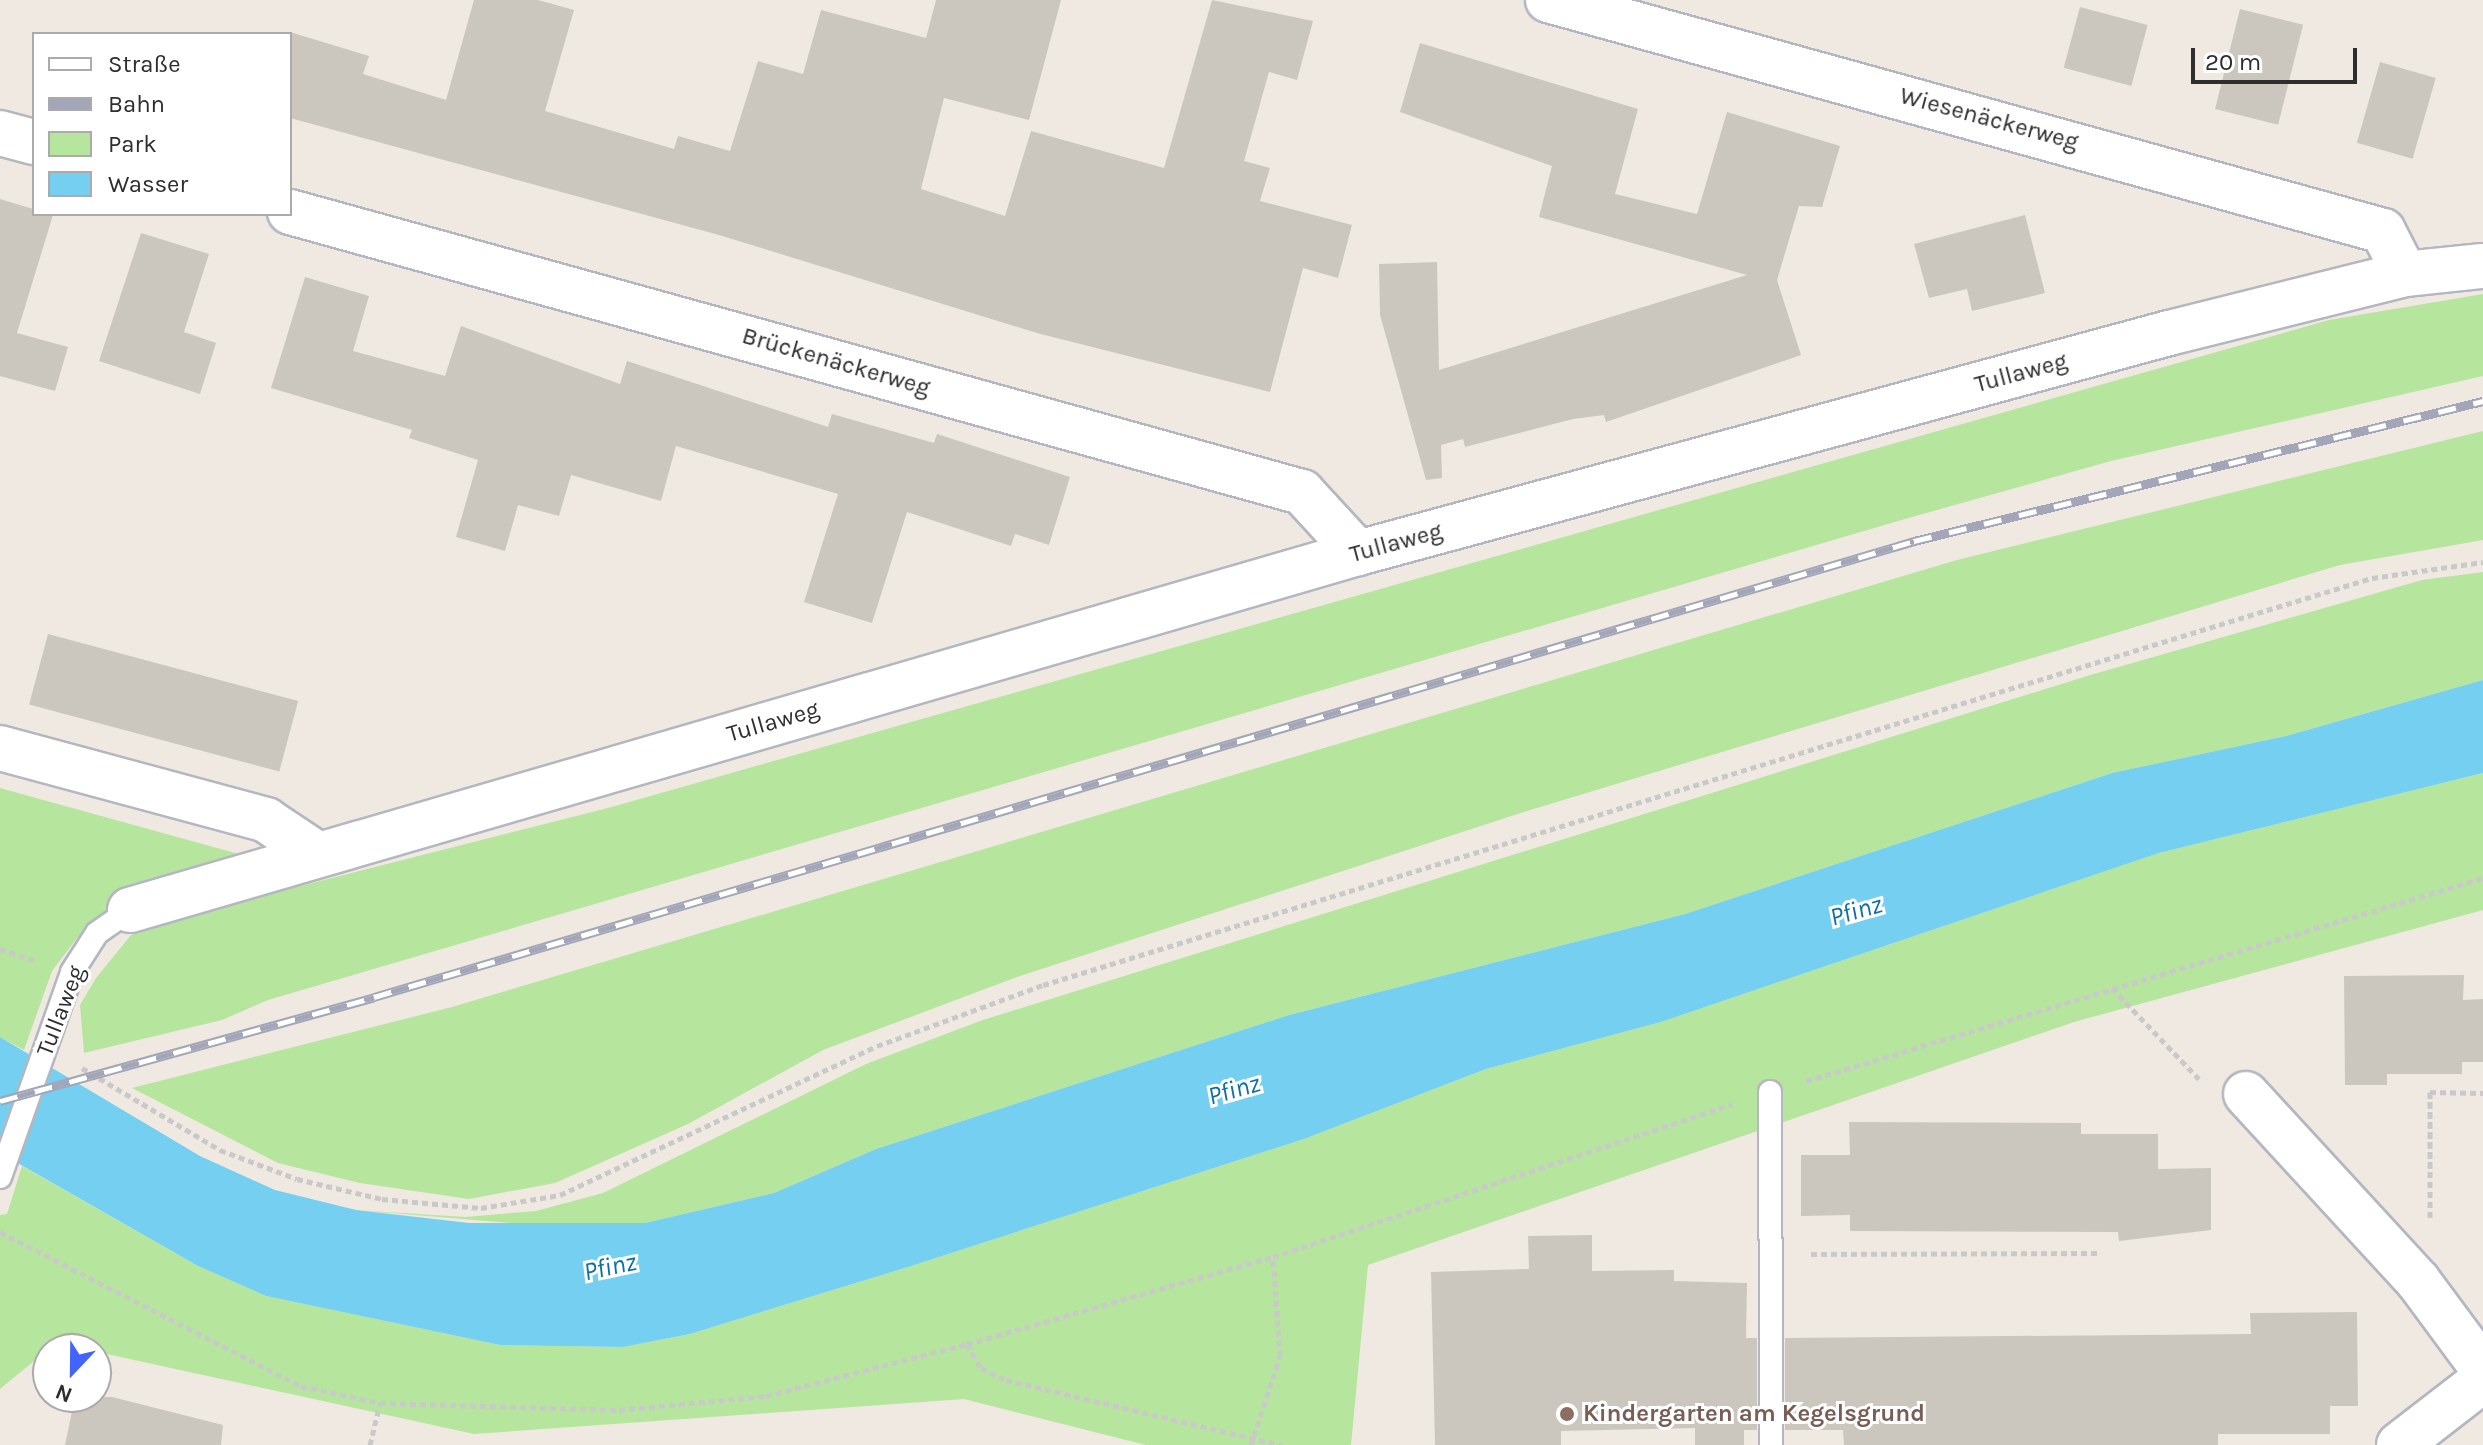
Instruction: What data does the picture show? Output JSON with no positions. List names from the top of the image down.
{
  "streets": {
    "street": ["Wiesenäckerweg", "Brückenäckerweg", "Tullaweg"]
  },
  "crossings": [
    ["Wiesenäckerweg", "Tullaweg"],
    ["Brückenäckerweg", "Tullaweg"]
  ],
  "water": ["Pfinz"],
  "places": ["Kindergarten am Kegelsgrund"],
  "legend": [
    "Straße",
    "Bahn",
    "Park",
    "Wasser"
  ],
  "scale_bar": "20 m",
  "north": "bottom"
}
